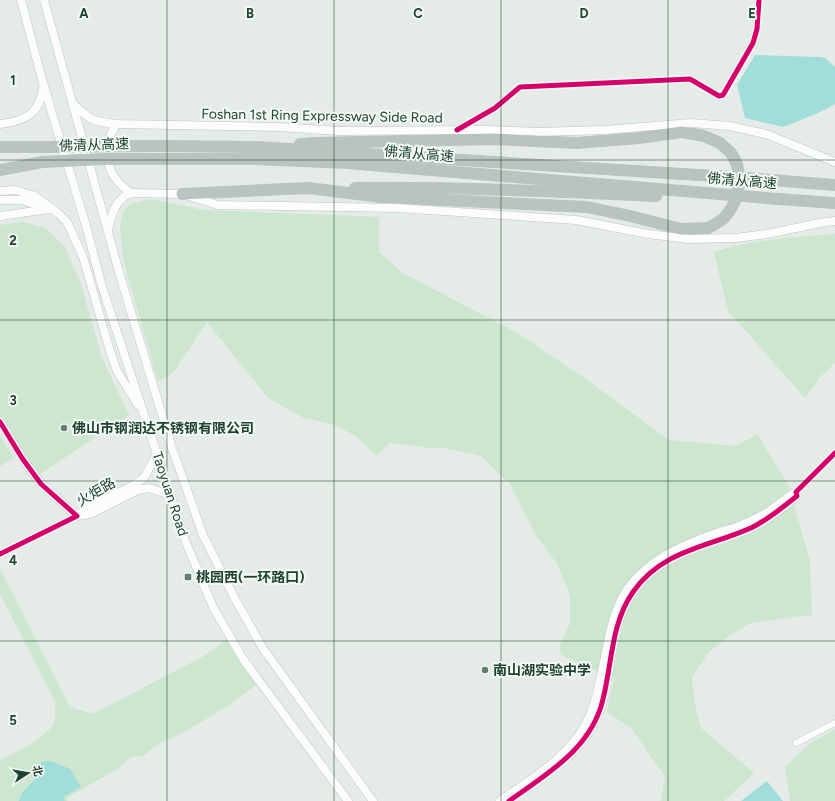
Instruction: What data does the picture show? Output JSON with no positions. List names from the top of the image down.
{
  "streets": {
    "highway": ["佛清从高速"],
    "main road": ["Foshan 1st Ring Expressway Side Road", "火炬路", "Taoyuan Road"]
  },
  "crossings": [
    ["Foshan 1st Ring Expressway Side Road", "Taoyuan Road"],
    ["火炬路", "Taoyuan Road"]
  ],
  "places": {
    "other": ["佛山市钢润达不锈钢有限公司", "南山湖实验中学"],
    "transit": ["桃园西(一环路口)"]
  },
  "north": "right",
  "grid": {
    "columns": [
      "A",
      "B",
      "C",
      "D",
      "E"
    ],
    "rows": [
      "1",
      "2",
      "3",
      "4",
      "5"
    ]
  }
}
